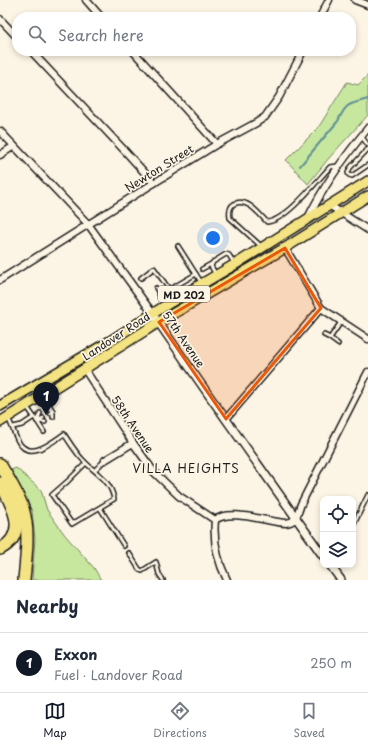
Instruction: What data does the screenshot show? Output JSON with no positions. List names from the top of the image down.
{
  "streets": {
    "main road": ["MD 202", "Landover Road"],
    "street": ["Newton Street", "57th Avenue", "58th Avenue"]
  },
  "crossings": [
    ["Newton Street", "57th Avenue"],
    ["Landover Road", "57th Avenue"],
    ["Landover Road", "58th Avenue"]
  ],
  "districts": ["VILLA HEIGHTS"],
  "page": {
    "search": "Search here",
    "pins": "1",
    "heading": "Nearby",
    "list": [
      {
        "mark": "1",
        "name": "Exxon",
        "note": "Fuel · Landover Road",
        "value": "250 m"
      }
    ],
    "nav": ["Map", "Directions", "Saved"]
  }
}
